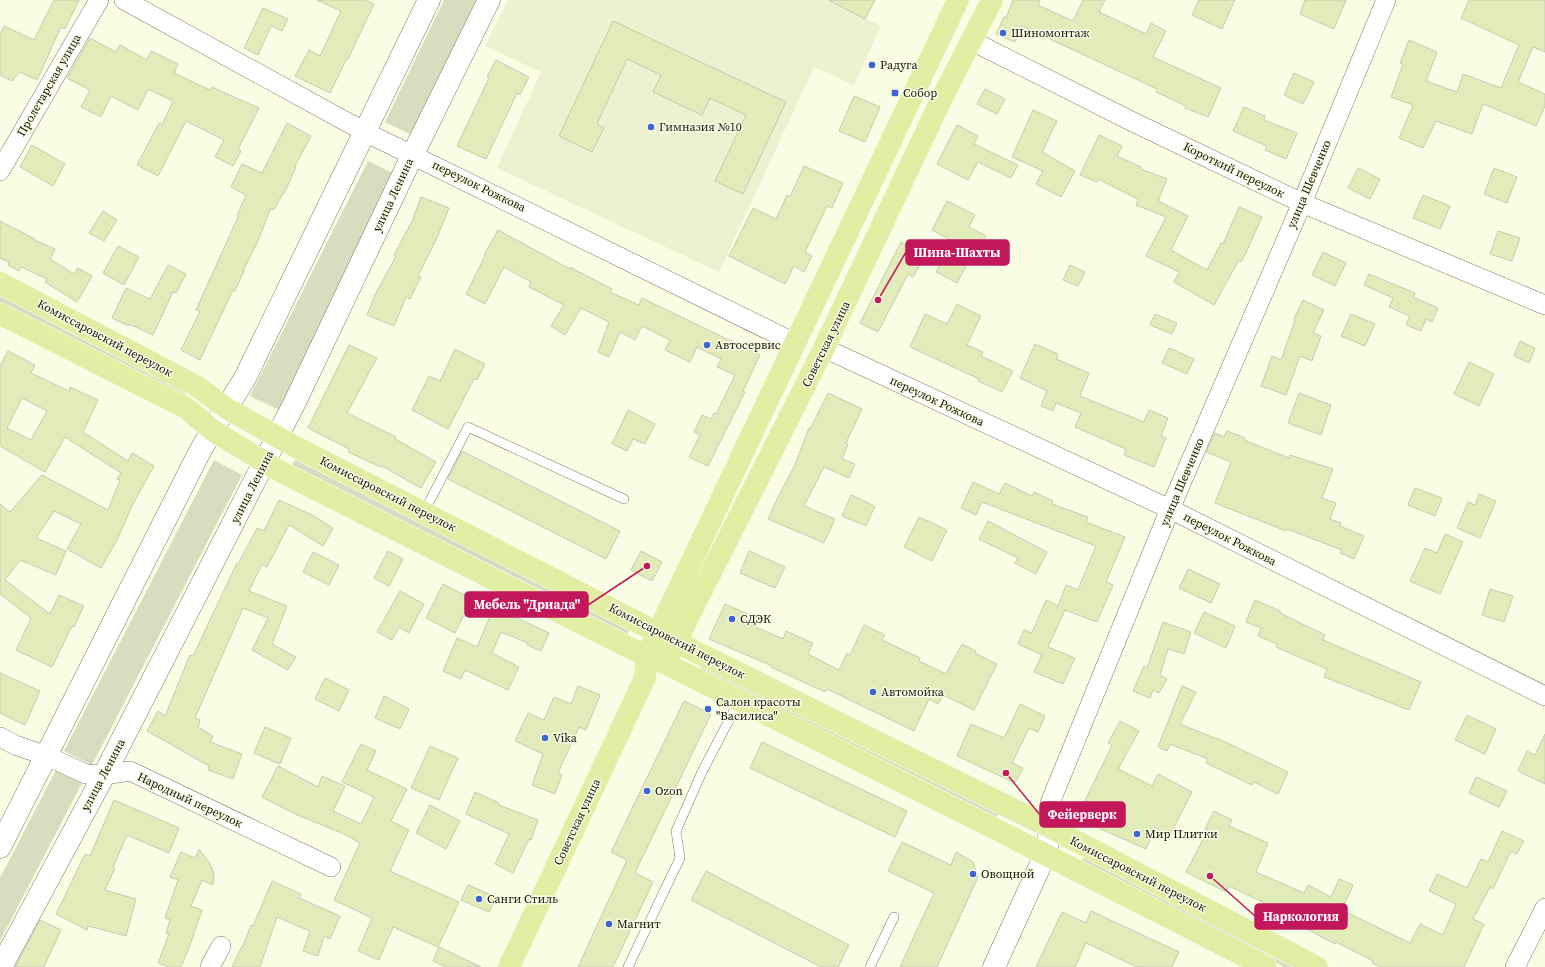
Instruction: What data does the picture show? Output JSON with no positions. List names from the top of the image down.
{
  "streets": {
    "main road": [
      "улица Шевченко",
      "улица Ленина",
      "Комиссаровский переулок",
      "Советская улица"
    ],
    "street": [
      "Пролетарская улица",
      "Короткий переулок",
      "переулок Рожкова",
      "Народный переулок"
    ]
  },
  "crossings": [
    ["Короткий переулок", "улица Шевченко"],
    ["Короткий переулок", "Советская улица"],
    ["улица Шевченко", "переулок Рожкова"],
    ["улица Шевченко", "Комиссаровский переулок"],
    ["переулок Рожкова", "улица Ленина"],
    ["переулок Рожкова", "Советская улица"],
    ["улица Ленина", "Комиссаровский переулок"],
    ["улица Ленина", "Народный переулок"],
    ["Комиссаровский переулок", "Советская улица"]
  ],
  "places": {
    "other": [
      "Шиномонтаж",
      "Радуга",
      "Гимназия №10",
      "Шина-Шахты",
      "Автосервис",
      "Мебель \"Дриада\"",
      "СДЭК",
      "Автомойка",
      "Салон красоты \"Василиса\"",
      "Vika",
      "Фейерверк",
      "Ozon",
      "Мир Плитки",
      "Овощной",
      "Наркология",
      "Санги Стиль",
      "Магнит"
    ],
    "transit": ["Собор"]
  }
}
